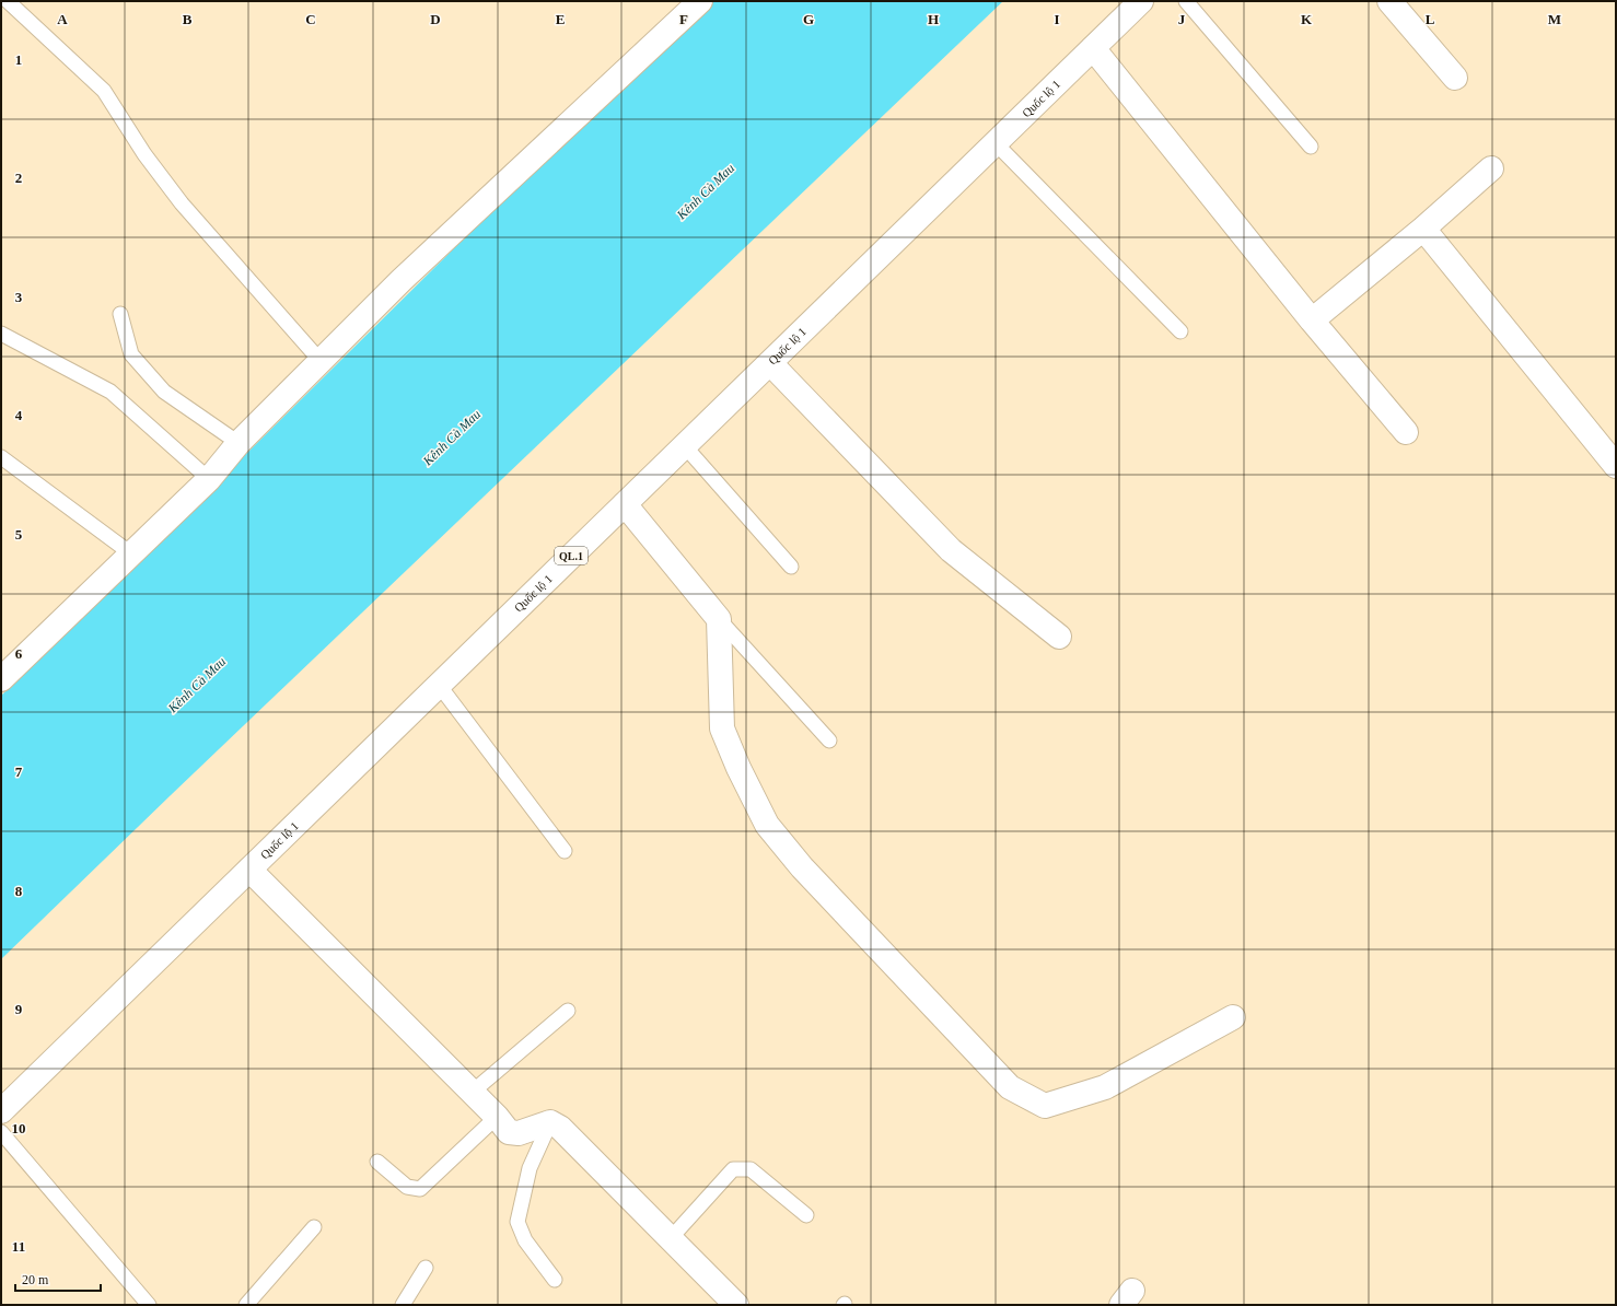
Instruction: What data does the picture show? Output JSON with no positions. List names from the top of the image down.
{
  "streets": {
    "main road": ["Quốc lộ 1", "QL.1"]
  },
  "water": ["Kênh Cà Mau"],
  "scale_bar": "20 m",
  "grid": {
    "columns": [
      "A",
      "B",
      "C",
      "D",
      "E",
      "F",
      "G",
      "H",
      "I",
      "J",
      "K",
      "L",
      "M"
    ],
    "rows": [
      "1",
      "2",
      "3",
      "4",
      "5",
      "6",
      "7",
      "8",
      "9",
      "10",
      "11"
    ]
  }
}
